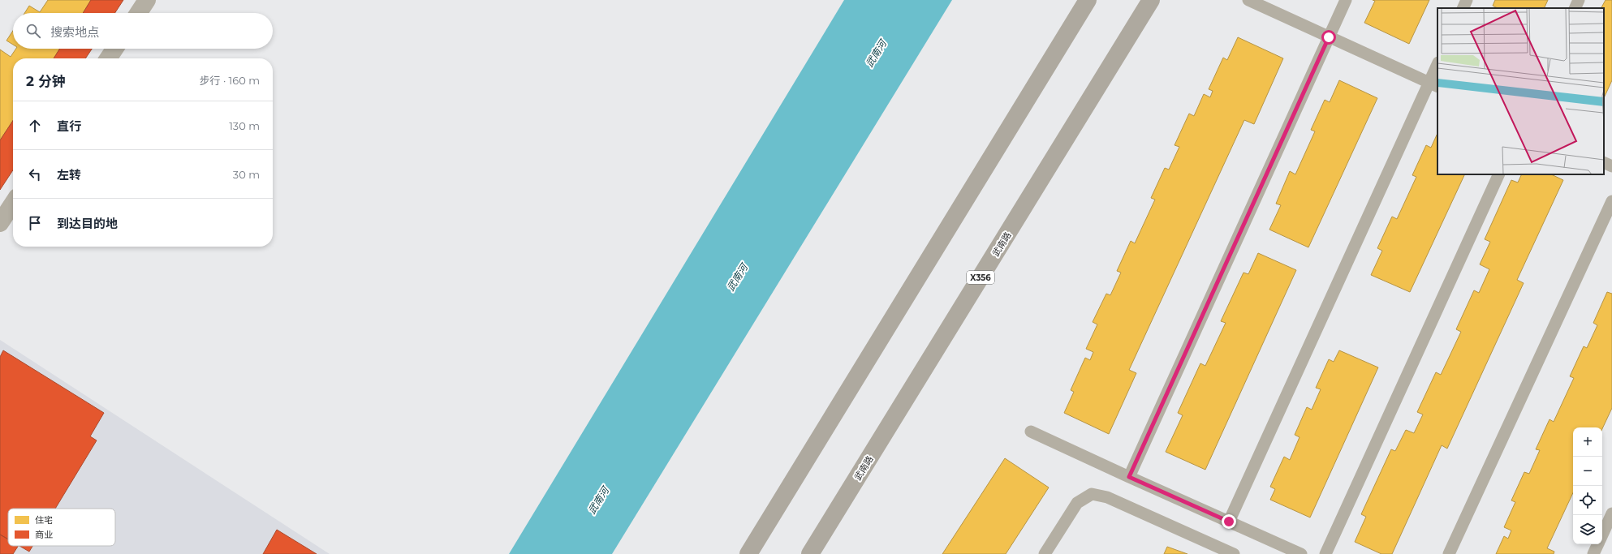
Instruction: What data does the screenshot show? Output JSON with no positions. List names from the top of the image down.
{
  "streets": {
    "main road": ["武南路", "X356"]
  },
  "water": ["武南河"],
  "legend": ["住宅", "商业"],
  "page": {
    "search": "搜索地点",
    "heading": ["2 分钟", "步行 · 160 m"],
    "list": [
      ["直行", "130 m"],
      ["左转", "30 m"],
      "到达目的地"
    ],
    "map_buttons": ["+", "−"]
  }
}
